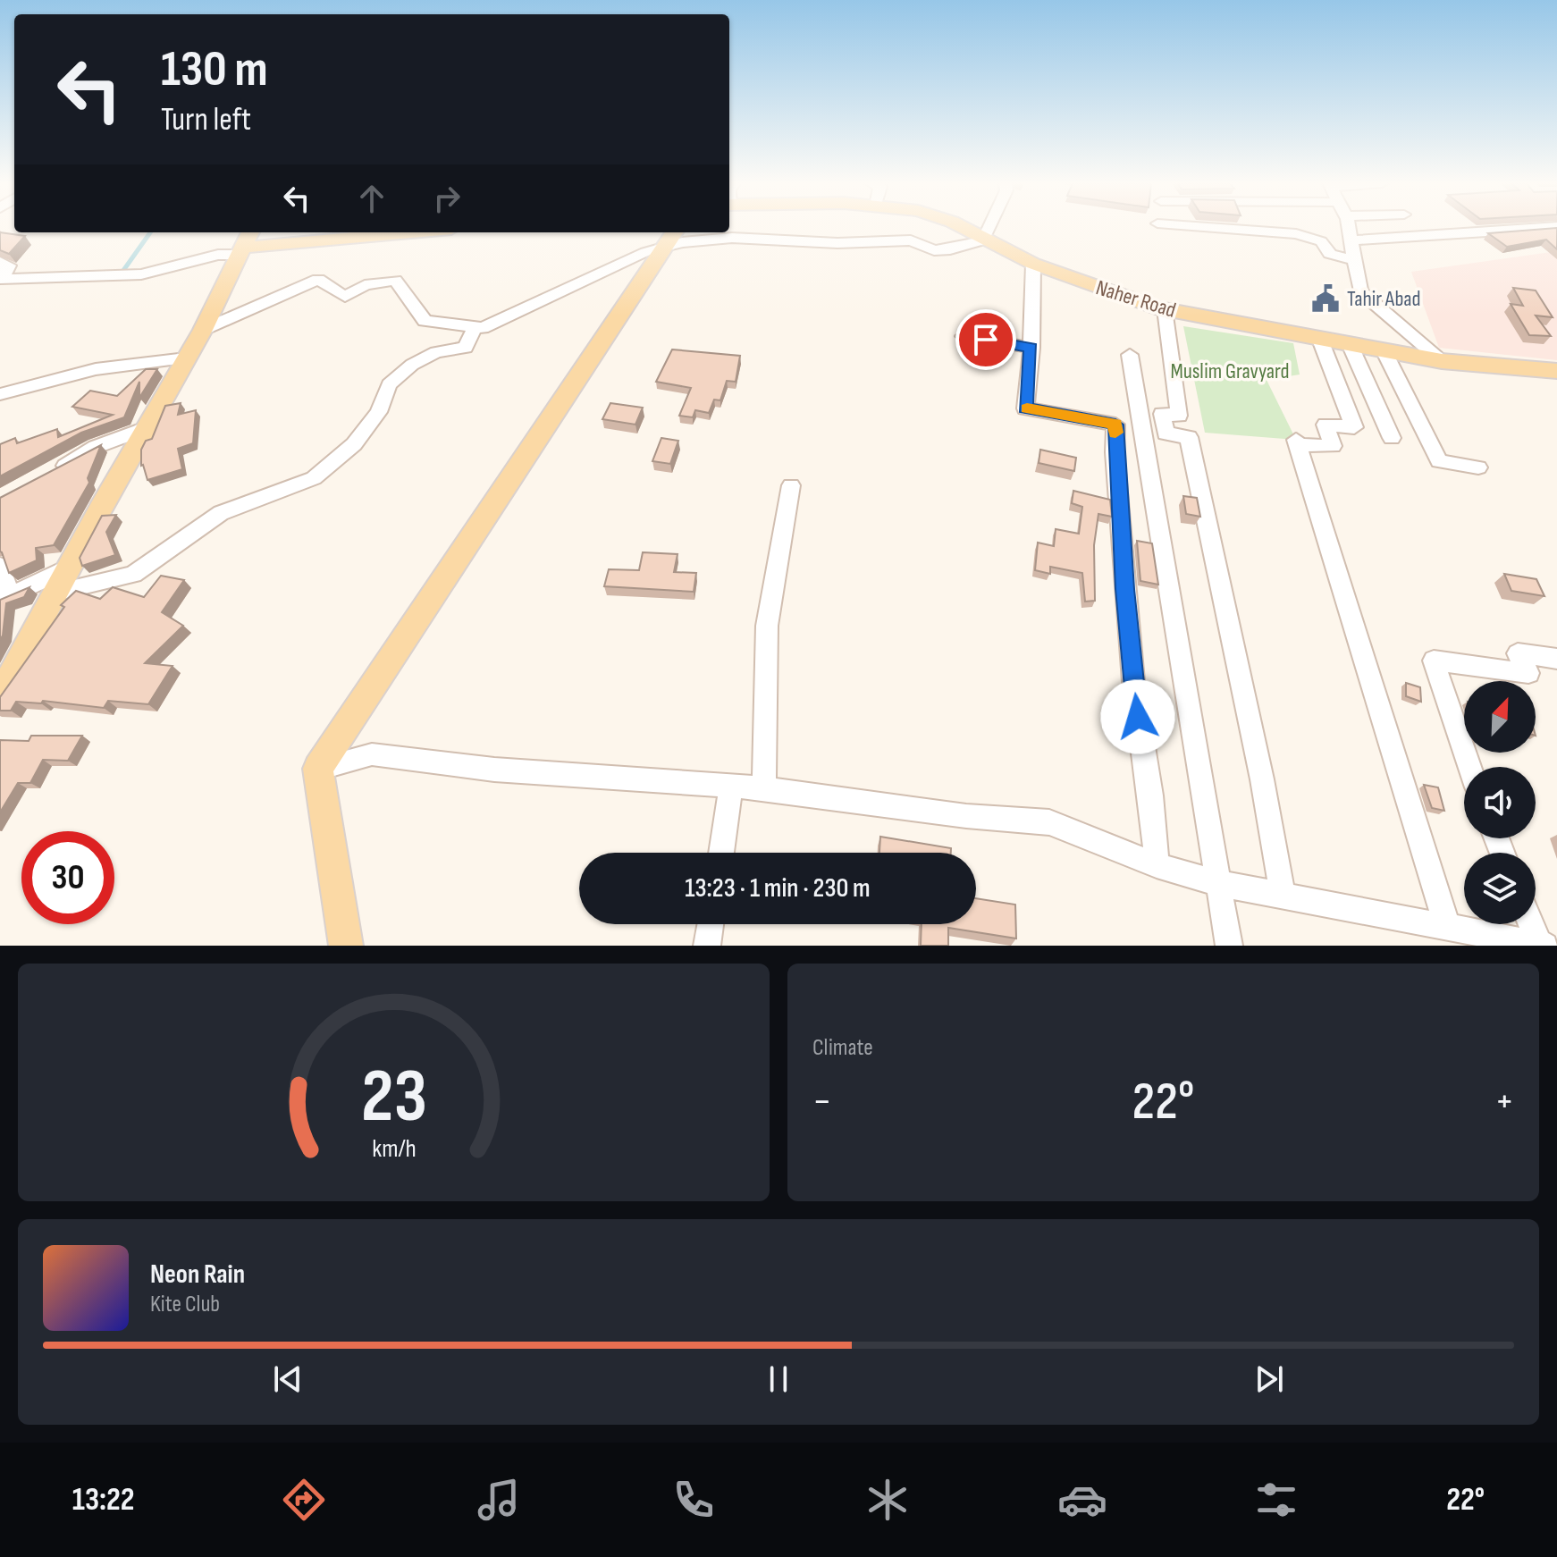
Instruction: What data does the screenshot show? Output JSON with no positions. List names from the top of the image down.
{
  "streets": {
    "main road": ["Naher Road"]
  },
  "parks": ["Muslim Gravyard"],
  "places": {
    "public building": ["Tahir Abad"]
  },
  "north": "top right",
  "page": {
    "turn": ["130 m", "Turn left"],
    "limit": "30",
    "trip": "13:23 · 1 min · 230 m",
    "tile": "Climate",
    "heat": ["−", "22°", "+"],
    "song": ["Neon Rain", "Kite Club"],
    "tabs": ["13:22", "22°"],
    "gauge": ["23", "km/h"]
  }
}
